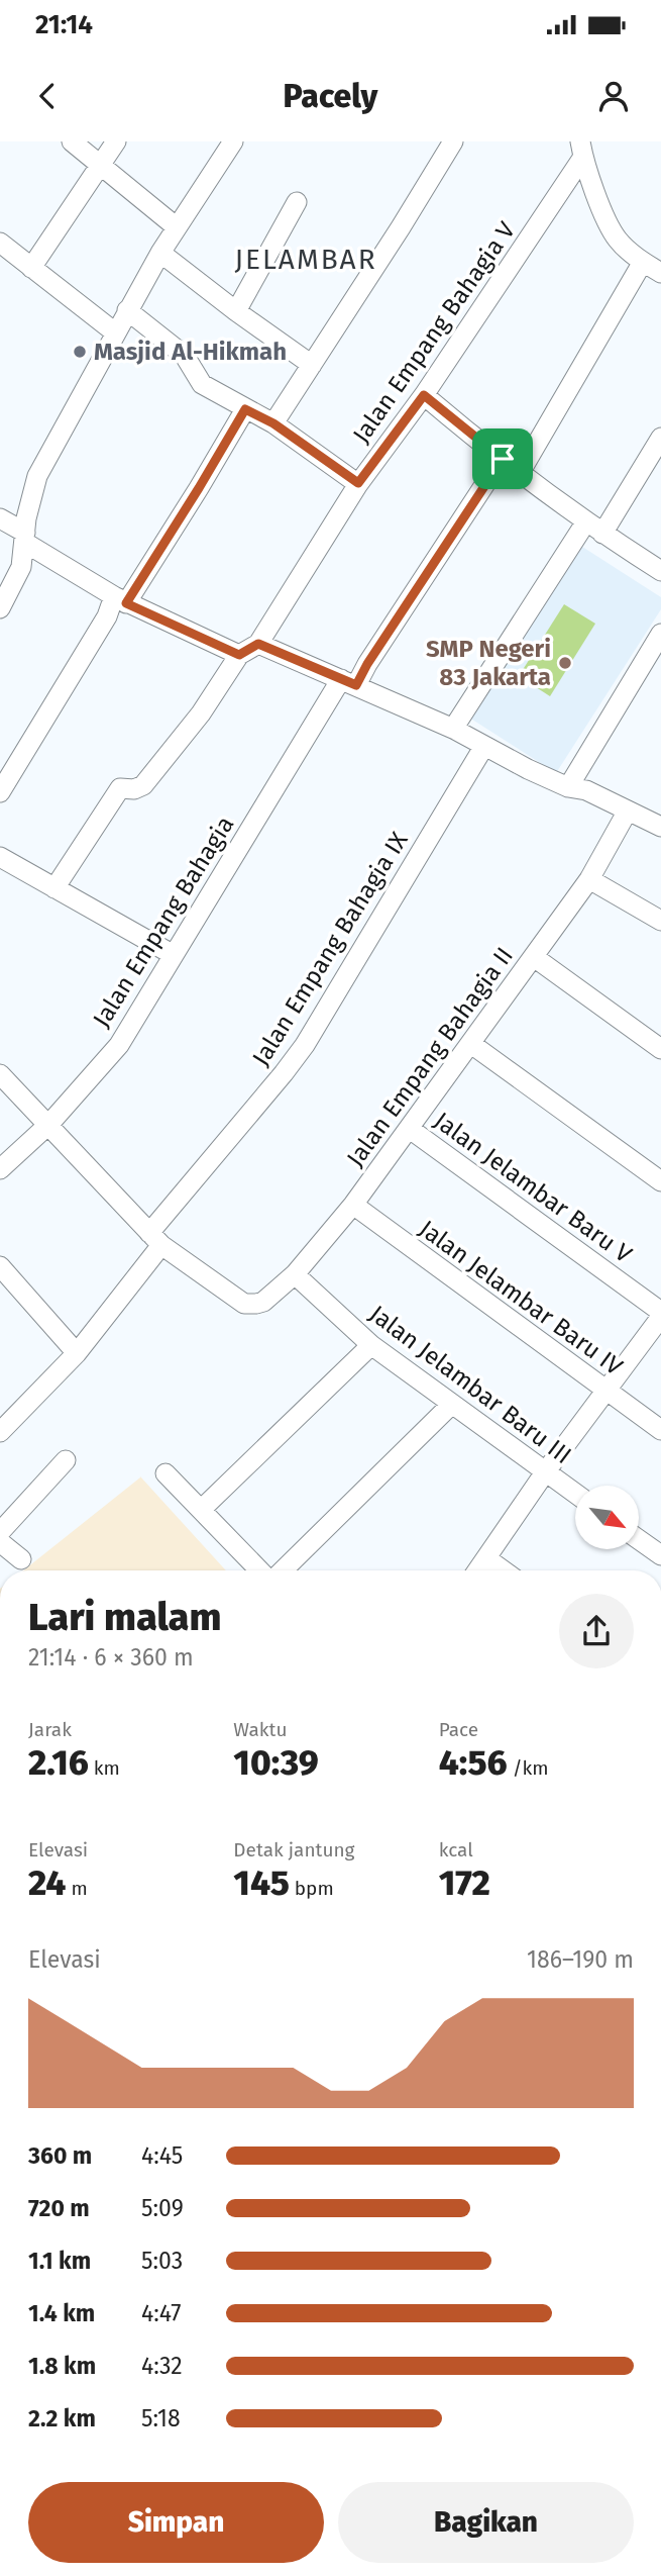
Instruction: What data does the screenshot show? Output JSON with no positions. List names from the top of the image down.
{
  "streets": {
    "street": [
      "Jalan Empang Bahagia V",
      "Jalan Empang Bahagia",
      "Jalan Empang Bahagia IX",
      "Jalan Empang Bahagia II",
      "Jalan Jelambar Baru V",
      "Jalan Jelambar Baru IV",
      "Jalan Jelambar Baru III"
    ]
  },
  "crossings": [
    ["Jalan Empang Bahagia IX", "Jalan Empang Bahagia II"],
    ["Jalan Empang Bahagia II", "Jalan Jelambar Baru V"],
    ["Jalan Empang Bahagia II", "Jalan Jelambar Baru IV"],
    ["Jalan Empang Bahagia II", "Jalan Jelambar Baru III"]
  ],
  "districts": ["JELAMBAR"],
  "places": ["Masjid Al-Hikmah", "SMP Negeri 83 Jakarta"],
  "north": "bottom right",
  "page": {
    "status": "21:14",
    "header": "Pacely",
    "heading": ["Lari malam", "21:14 · 6 × 360 m"],
    "stats": [
      ["Jarak", "2.16 km"],
      ["Waktu", "10:39"],
      ["Pace", "4:56 /km"],
      ["Elevasi", "24 m"],
      ["Detak jantung", "145 bpm"],
      ["kcal", "172"]
    ],
    "chart": ["Elevasi", "186–190 m"],
    "list": [
      {
        "name": "360 m",
        "note": "4:45"
      },
      {
        "name": "720 m",
        "note": "5:09"
      },
      {
        "name": "1.1 km",
        "note": "5:03"
      },
      {
        "name": "1.4 km",
        "note": "4:47"
      },
      {
        "name": "1.8 km",
        "note": "4:32"
      },
      {
        "name": "2.2 km",
        "note": "5:18"
      }
    ],
    "buttons": ["Simpan", "Bagikan"]
  }
}
